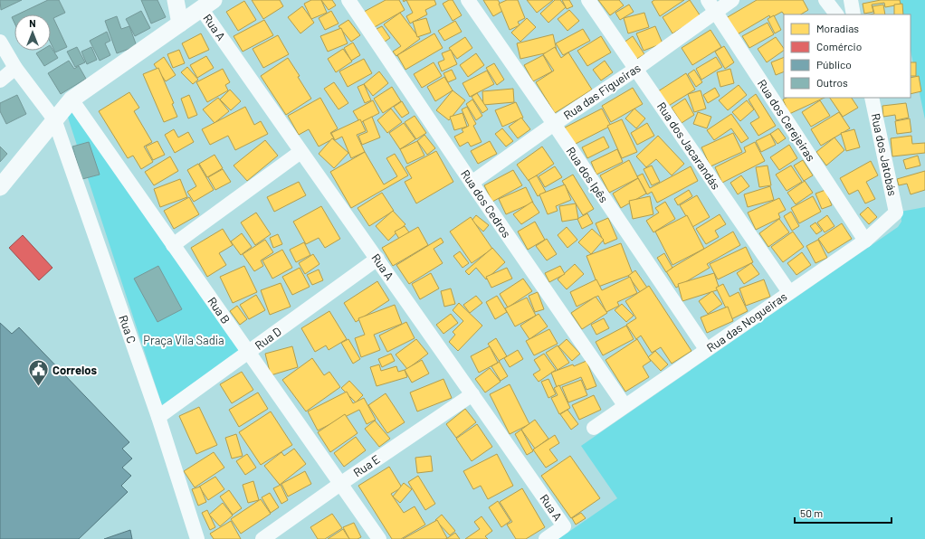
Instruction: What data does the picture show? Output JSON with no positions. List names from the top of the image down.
{
  "streets": {
    "street": [
      "Rua A",
      "Rua das Figueiras",
      "Rua dos Cerejeiras",
      "Rua dos Jacarandás",
      "Rua dos Jatobás",
      "Rua dos Ipês",
      "Rua dos Cedros",
      "Rua B",
      "Rua das Nogueiras",
      "Rua C",
      "Rua D",
      "Rua E"
    ]
  },
  "crossings": [
    ["Rua A", "Rua D"],
    ["Rua A", "Rua E"],
    ["Rua das Figueiras", "Rua dos Cerejeiras"],
    ["Rua das Figueiras", "Rua dos Jacarandás"],
    ["Rua das Figueiras", "Rua dos Ipês"],
    ["Rua das Figueiras", "Rua dos Cedros"],
    ["Rua dos Cerejeiras", "Rua das Nogueiras"],
    ["Rua dos Jacarandás", "Rua das Nogueiras"],
    ["Rua dos Jatobás", "Rua das Nogueiras"],
    ["Rua dos Ipês", "Rua das Nogueiras"],
    ["Rua dos Cedros", "Rua das Nogueiras"],
    ["Rua B", "Rua D"],
    ["Rua B", "Rua E"],
    ["Rua C", "Rua D"]
  ],
  "parks": ["Praça Vila Sadia"],
  "places": {
    "public building": ["Correios"]
  },
  "legend": [
    "Moradias",
    "Comércio",
    "Público",
    "Outros"
  ],
  "scale_bar": "50 m",
  "north": "top"
}
